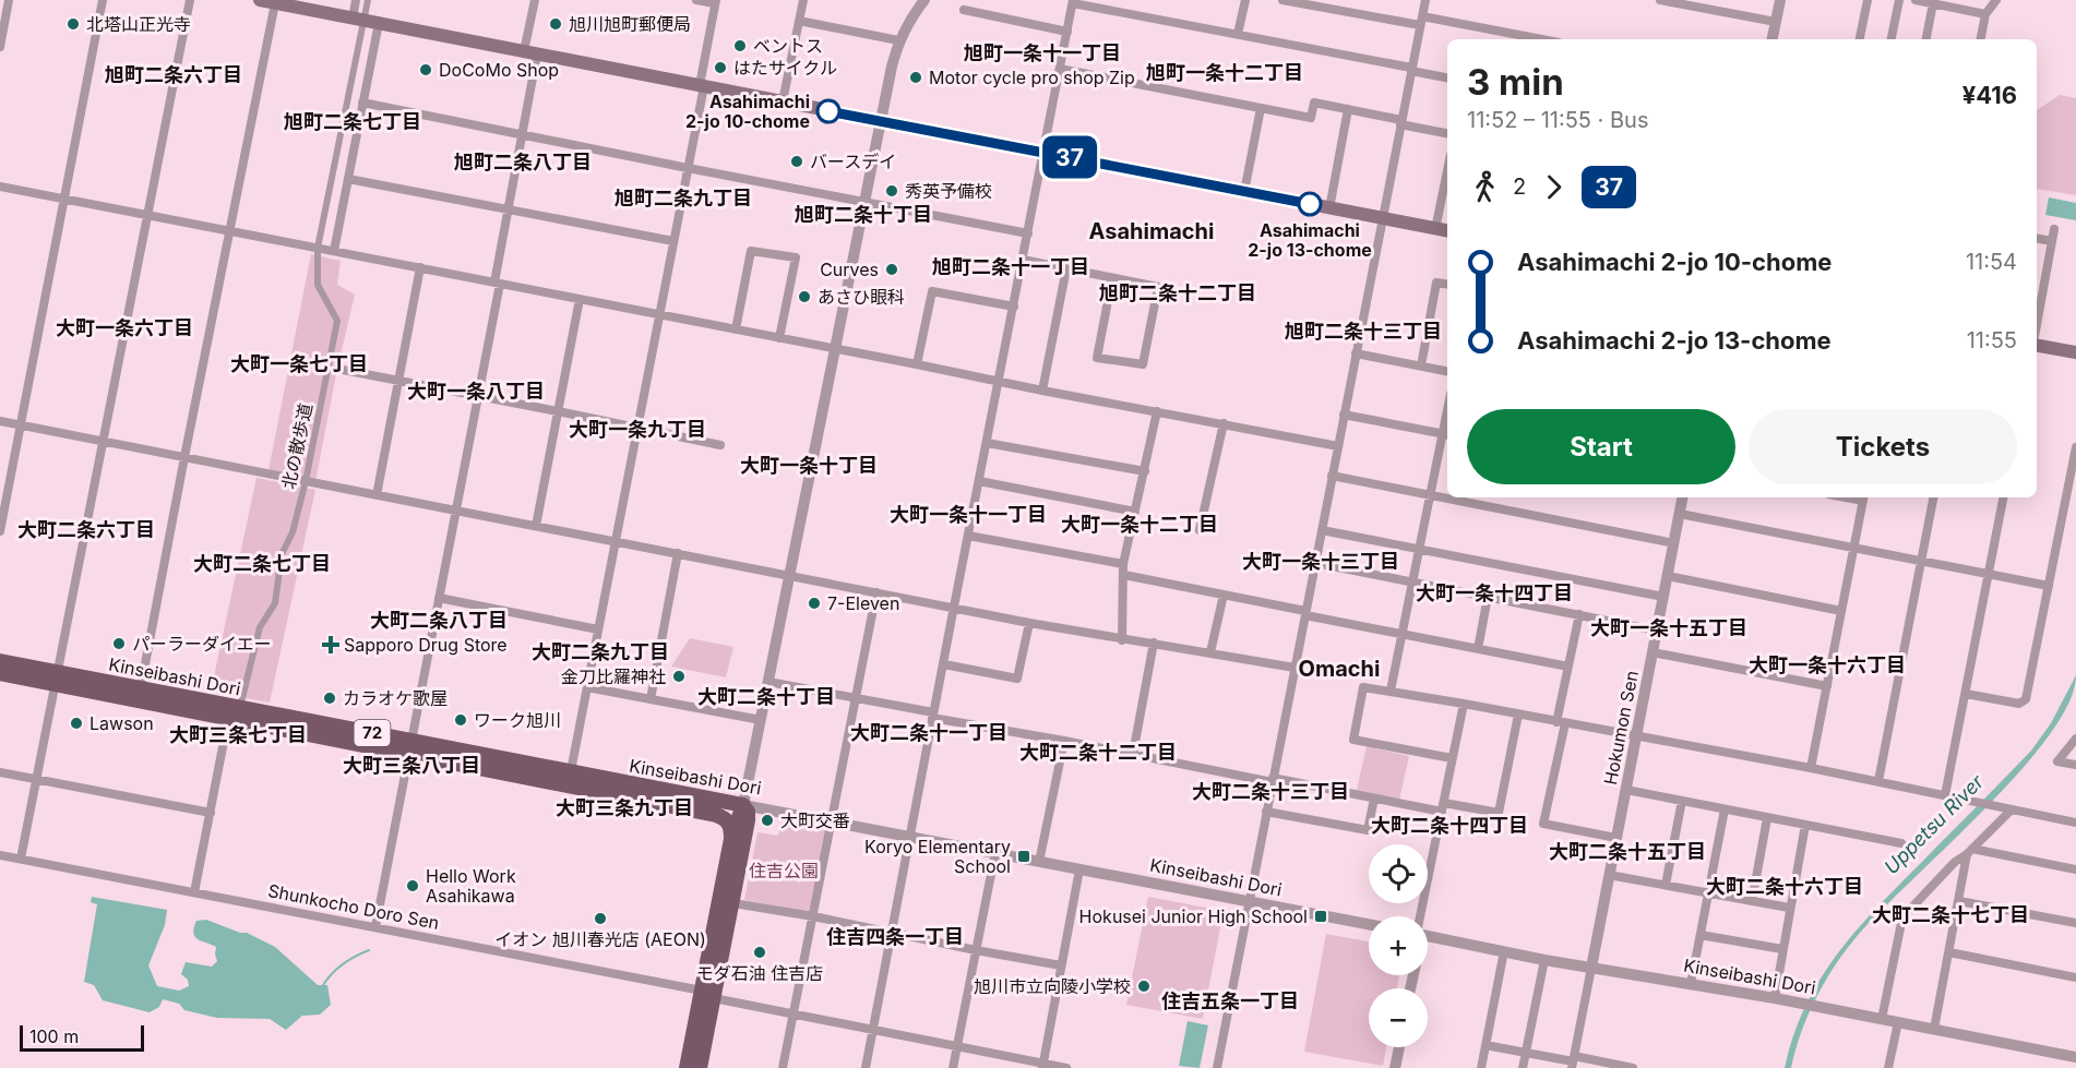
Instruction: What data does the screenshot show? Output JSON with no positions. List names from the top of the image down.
{
  "streets": {
    "main road": ["Kinseibashi Dori", "72"],
    "street": ["北の散歩道", "Hokumon Sen", "Shunkocho Doro Sen"]
  },
  "crossings": [
    ["北の散歩道", "Kinseibashi Dori"],
    ["Kinseibashi Dori", "Hokumon Sen"]
  ],
  "districts": [
    "旭町一条十一丁目",
    "旭町一条十二丁目",
    "旭町二条六丁目",
    "旭町二条七丁目",
    "旭町二条八丁目",
    "旭町二条九丁目",
    "旭町二条十丁目",
    "Asahimachi",
    "旭町二条十一丁目",
    "旭町二条十二丁目",
    "大町一条六丁目",
    "旭町二条十三丁目",
    "大町一条七丁目",
    "大町一条八丁目",
    "大町一条九丁目",
    "大町一条十丁目",
    "大町一条十一丁目",
    "大町一条十二丁目",
    "大町二条六丁目",
    "大町一条十三丁目",
    "大町二条七丁目",
    "大町一条十四丁目",
    "大町二条八丁目",
    "大町一条十五丁目",
    "大町二条九丁目",
    "大町一条十六丁目",
    "Omachi",
    "大町二条十丁目",
    "大町二条十一丁目",
    "大町三条七丁目",
    "大町二条十二丁目",
    "大町三条八丁目",
    "大町二条十三丁目",
    "大町三条九丁目",
    "大町二条十四丁目",
    "大町二条十五丁目",
    "大町二条十六丁目",
    "大町二条十七丁目",
    "住吉四条一丁目",
    "住吉五条一丁目"
  ],
  "water": ["Uppetsu River"],
  "parks": ["住吉公園"],
  "places": {
    "other": [
      "北塔山正光寺",
      "旭川旭町郵便局",
      "ベントス",
      "はたサイクル",
      "DoCoMo Shop",
      "Motor cycle pro shop Zip",
      "Asahimachi 2-jo 10-chome",
      "バースデイ",
      "秀英予備校",
      "Asahimachi 2-jo 13-chome",
      "Curves",
      "あさひ眼科",
      "7-Eleven",
      "パーラーダイエー",
      "金刀比羅神社",
      "カラオケ歌屋",
      "ワーク旭川",
      "Lawson",
      "大町交番",
      "Hello Work Asahikawa",
      "イオン 旭川春光店 (AEON)",
      "モダ石油 住吉店",
      "旭川市立向陵小学校"
    ],
    "health": ["Sapporo Drug Store"],
    "transit": ["Koryo Elementary School", "Hokusei Junior High School"]
  },
  "lines": ["bus line 37"],
  "scale_bar": "100 m",
  "page": {
    "on_map": "37",
    "heading": ["3 min", "11:52 – 11:55 · Bus", "¥416"],
    "legs": ["2", "37"],
    "list": [
      {
        "name": "Asahimachi 2-jo 10-chome",
        "value": "11:54"
      },
      {
        "name": "Asahimachi 2-jo 13-chome",
        "value": "11:55"
      }
    ],
    "buttons": ["Start", "Tickets"],
    "map_buttons": ["+", "−"],
    "scale": "100 m"
  }
}
